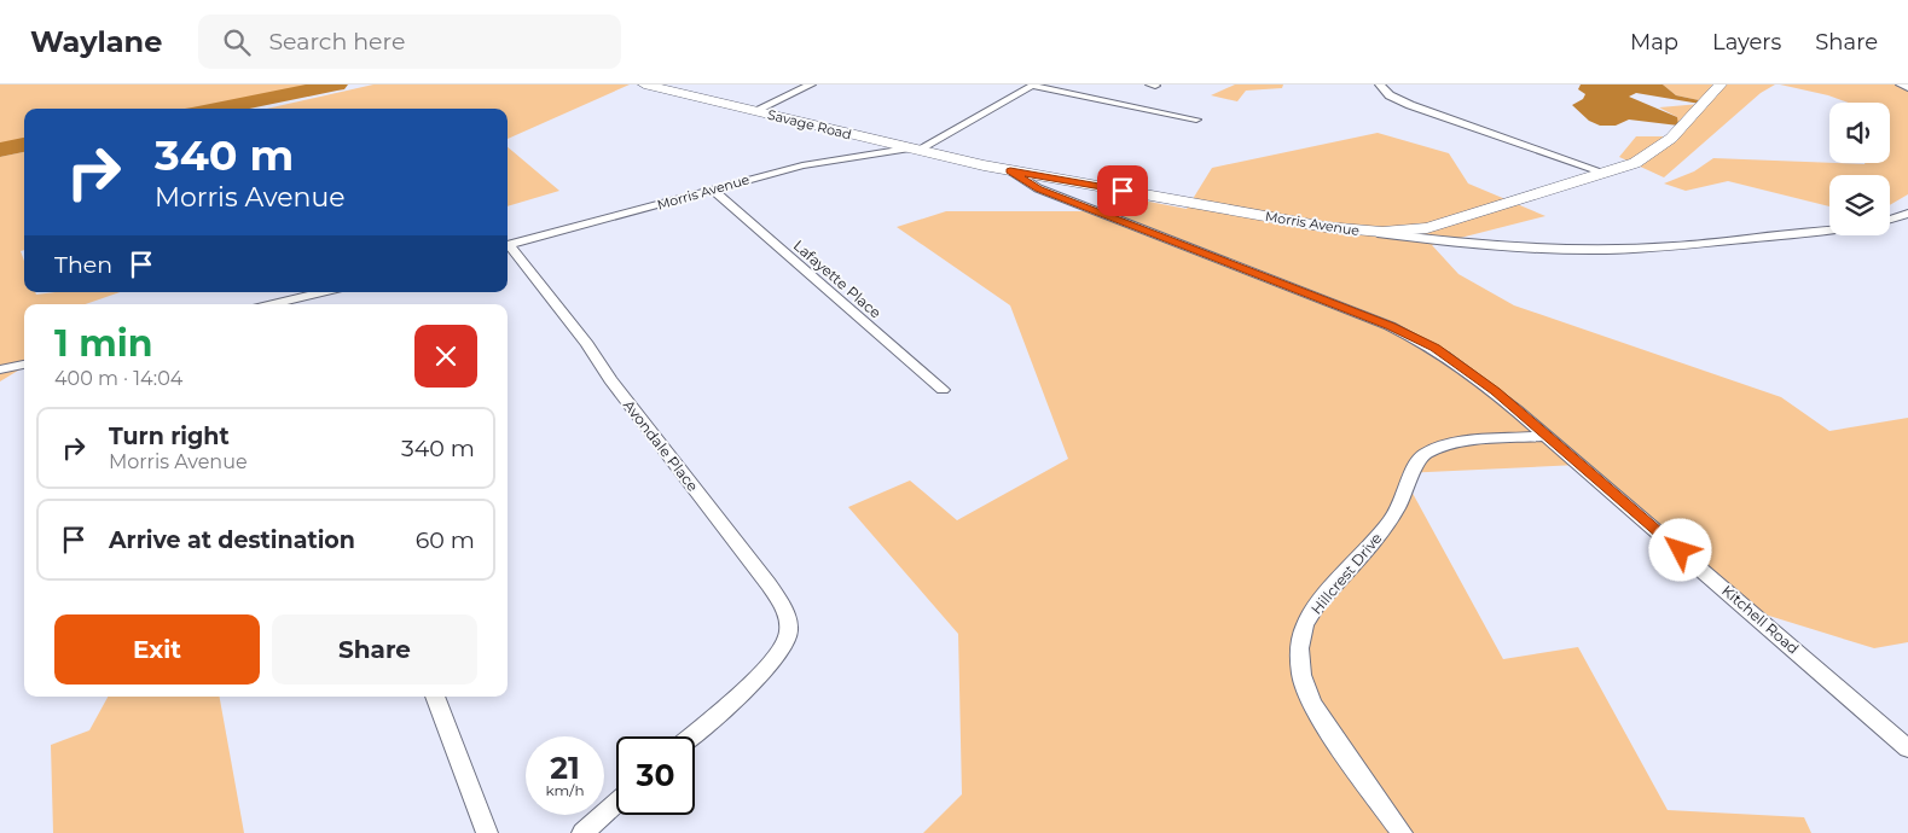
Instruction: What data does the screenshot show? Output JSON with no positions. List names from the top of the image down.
{
  "streets": {
    "street": [
      "Savage Road",
      "Morris Avenue",
      "Lafayette Place",
      "Avondale Place",
      "Hillcrest Drive",
      "Kitchell Road"
    ]
  },
  "crossings": [
    ["Savage Road", "Morris Avenue"],
    ["Morris Avenue", "Lafayette Place"],
    ["Morris Avenue", "Kitchell Road"],
    ["Hillcrest Drive", "Kitchell Road"]
  ],
  "page": {
    "header": "Waylane",
    "search": "Search here",
    "nav": ["Map", "Layers", "Share"],
    "turn": ["340 m", "Morris Avenue"],
    "then": "Then",
    "heading": ["1 min", "400 m · 14:04"],
    "list": [
      {
        "name": "Turn right",
        "note": "Morris Avenue",
        "value": "340 m"
      },
      {
        "name": "Arrive at destination",
        "value": "60 m"
      }
    ],
    "buttons": ["Exit", "Share"],
    "speed": "21 km/h",
    "limit": "30"
  }
}
